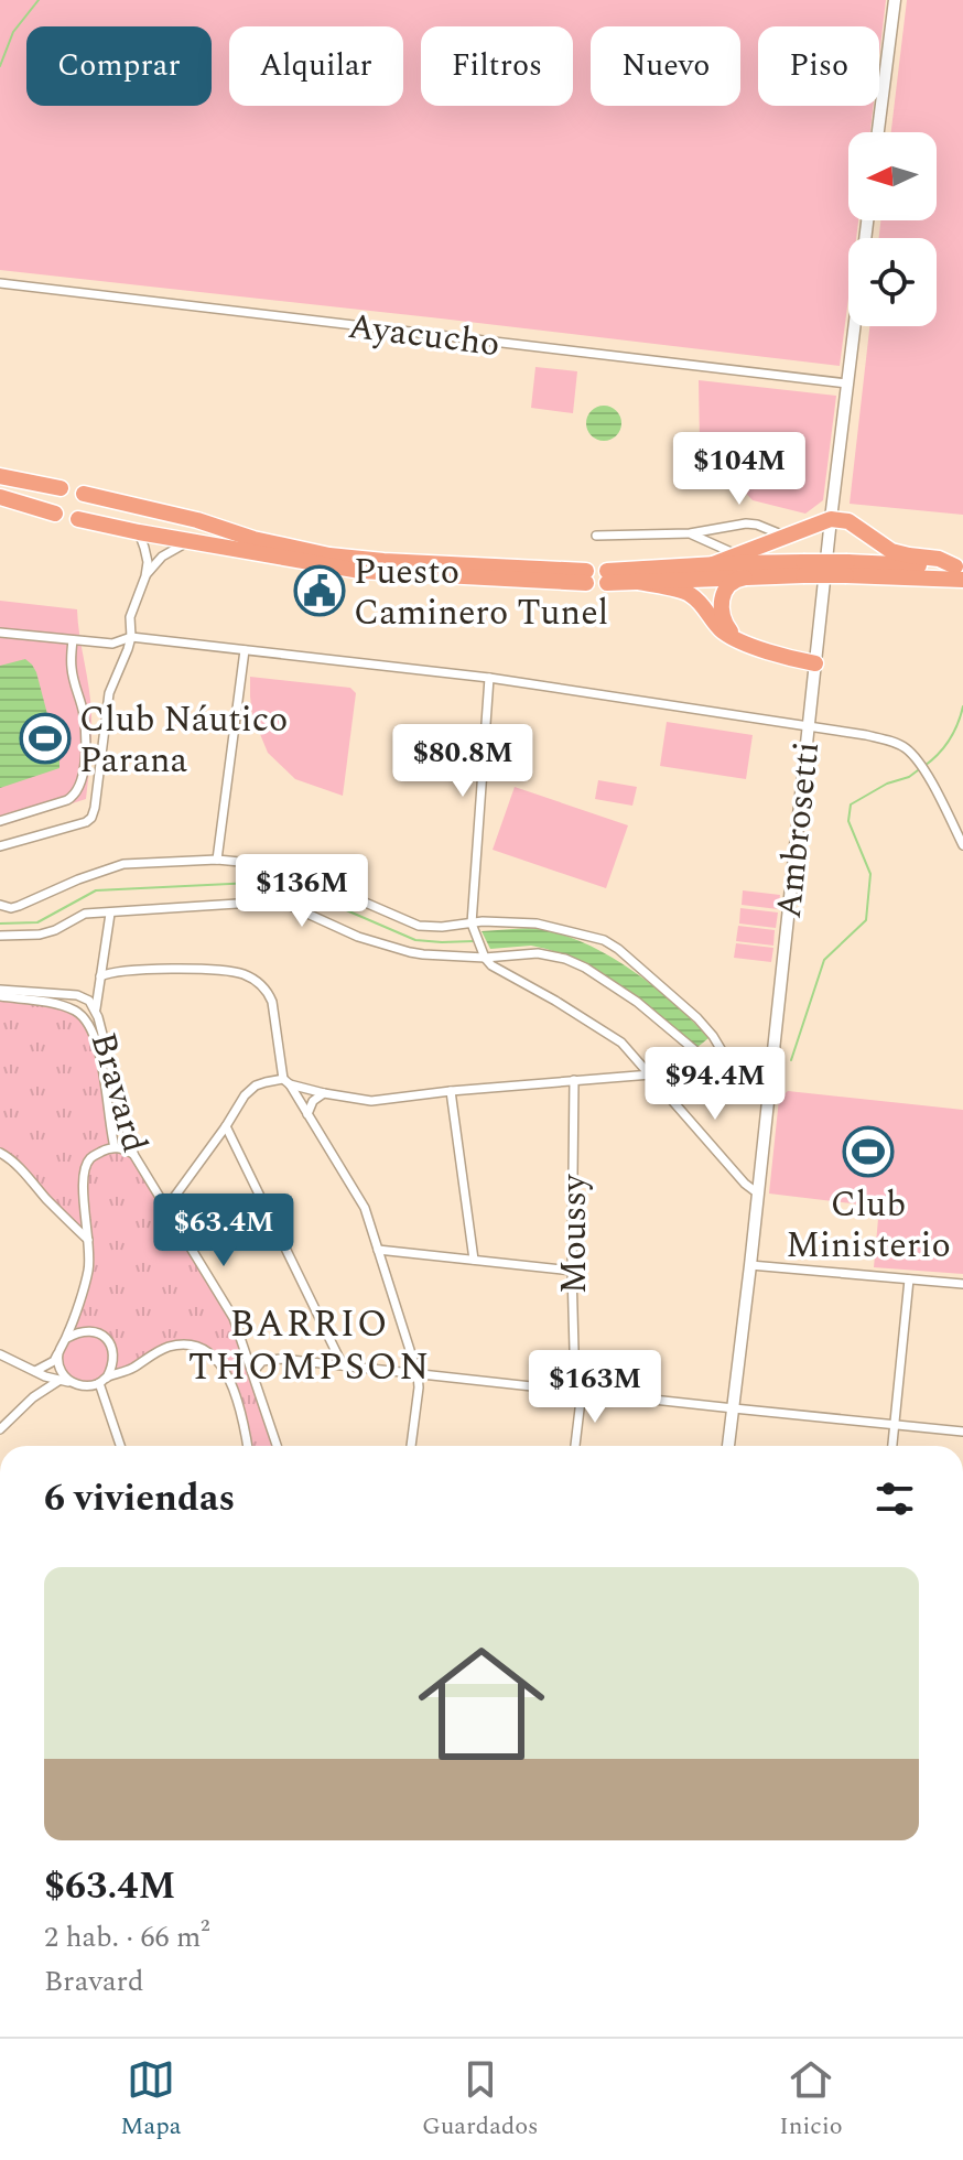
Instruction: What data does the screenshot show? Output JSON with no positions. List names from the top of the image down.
{
  "streets": {
    "street": [
      "Ayacucho",
      "Ambrosetti",
      "Bravard",
      "Moussy"
    ]
  },
  "crossings": [
    ["Ayacucho", "Ambrosetti"]
  ],
  "districts": ["BARRIO THOMPSON"],
  "places": {
    "public building": ["Puesto Caminero Tunel"],
    "sports": ["Club Náutico Parana", "Club Ministerio"]
  },
  "north": "left",
  "page": {
    "chip": [
      "Comprar",
      "Alquilar",
      "Filtros",
      "Nuevo",
      "Piso"
    ],
    "price": [
      "$104M",
      "$80.8M",
      "$136M",
      "$94.4M",
      "$63.4M",
      "$163M"
    ],
    "heading": "6 viviendas",
    "list": [
      {
        "name": "$63.4M",
        "note": "2 hab. · 66 m² · Bravard"
      }
    ],
    "tabs": ["Mapa", "Guardados", "Inicio"]
  }
}
